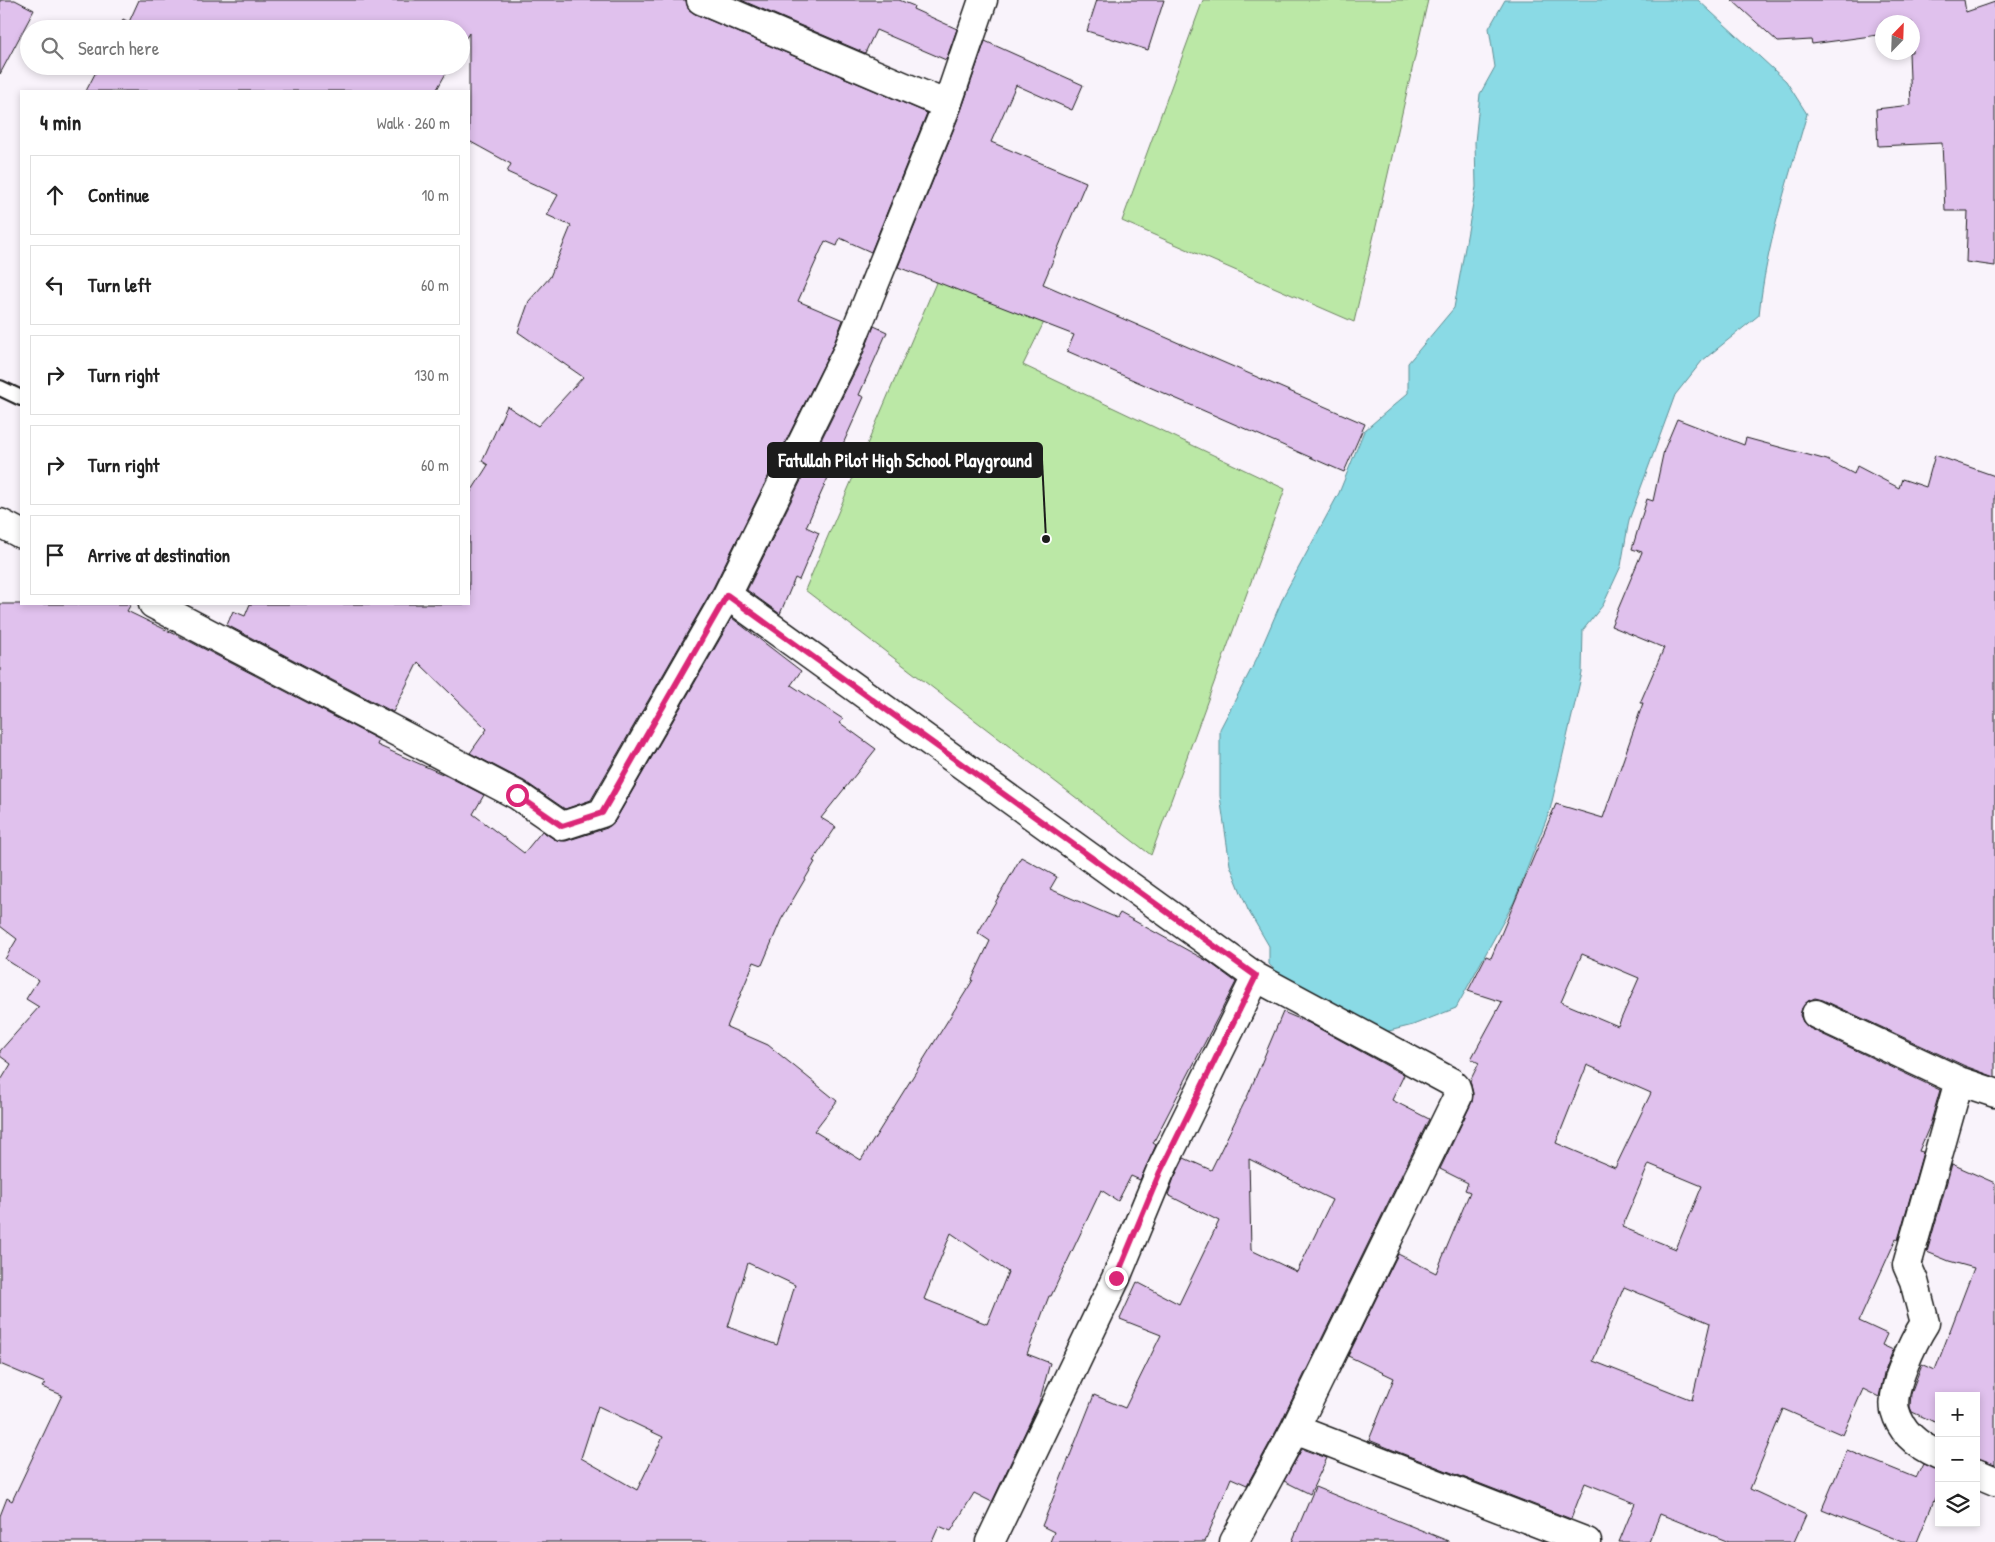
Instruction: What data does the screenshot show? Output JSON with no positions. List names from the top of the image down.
{
  "places": ["Fatullah Pilot High School Playground"],
  "north": "top right",
  "page": {
    "search": "Search here",
    "heading": ["4 min", "Walk · 260 m"],
    "list": [
      ["Continue", "10 m"],
      ["Turn left", "60 m"],
      ["Turn right", "130 m"],
      ["Turn right", "60 m"],
      "Arrive at destination"
    ],
    "map_buttons": ["+", "−"]
  }
}
